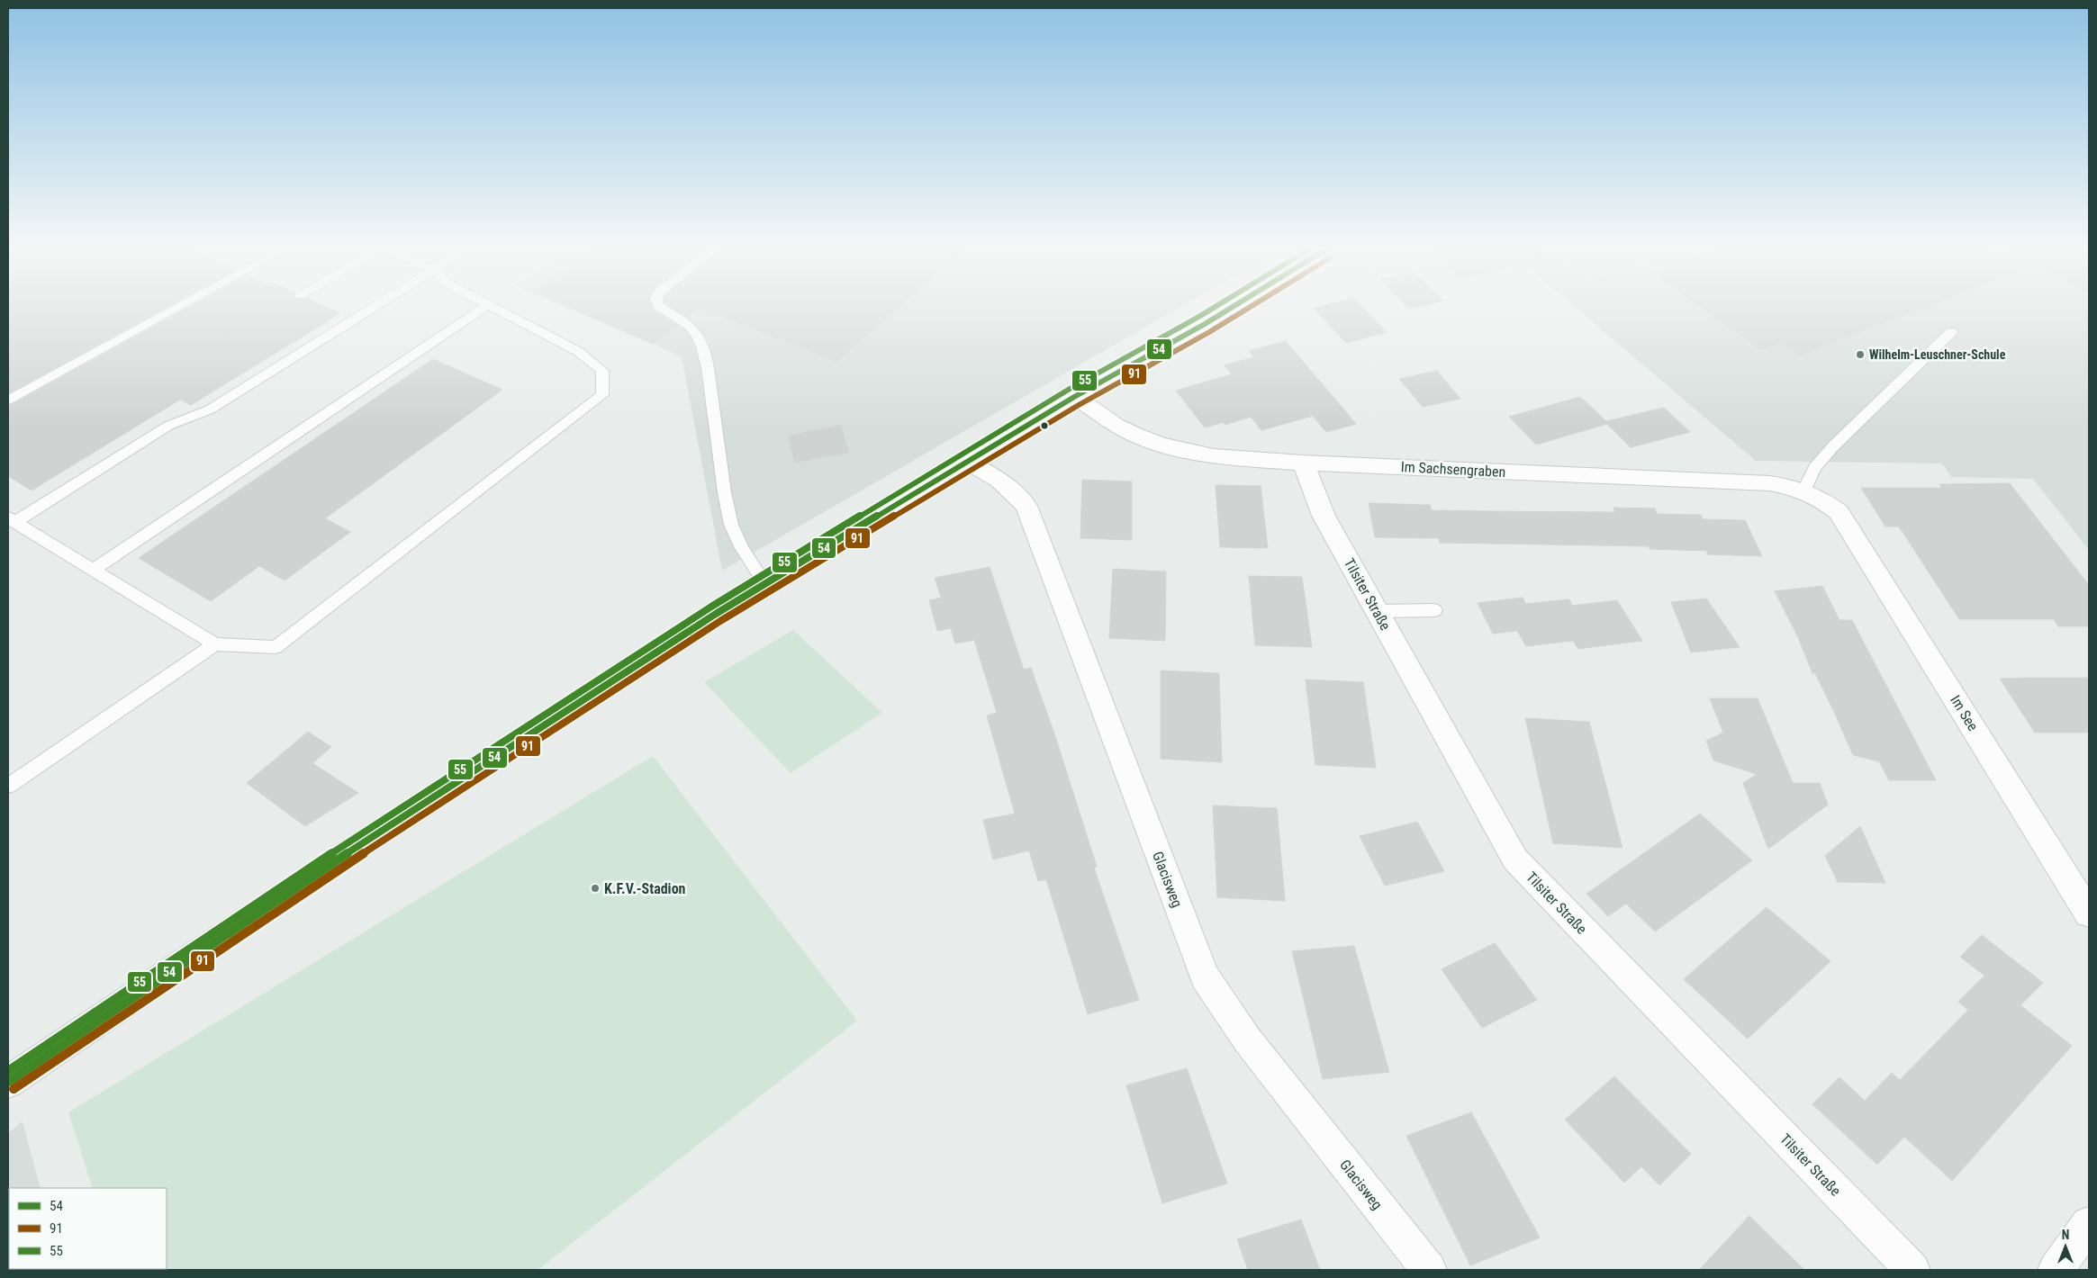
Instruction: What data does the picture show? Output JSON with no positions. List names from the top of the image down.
{
  "streets": {
    "street": [
      "Im Sachsengraben",
      "Tilsiter Straße",
      "Im See",
      "Glacisweg"
    ]
  },
  "crossings": [
    ["Im Sachsengraben", "Tilsiter Straße"],
    ["Im Sachsengraben", "Im See"]
  ],
  "places": ["Wilhelm-Leuschner-Schule", "K.F.V.-Stadion"],
  "lines": ["transit line 54", "transit line 91", "transit line 55"],
  "legend": ["54", "91", "55"],
  "north": "top"
}
